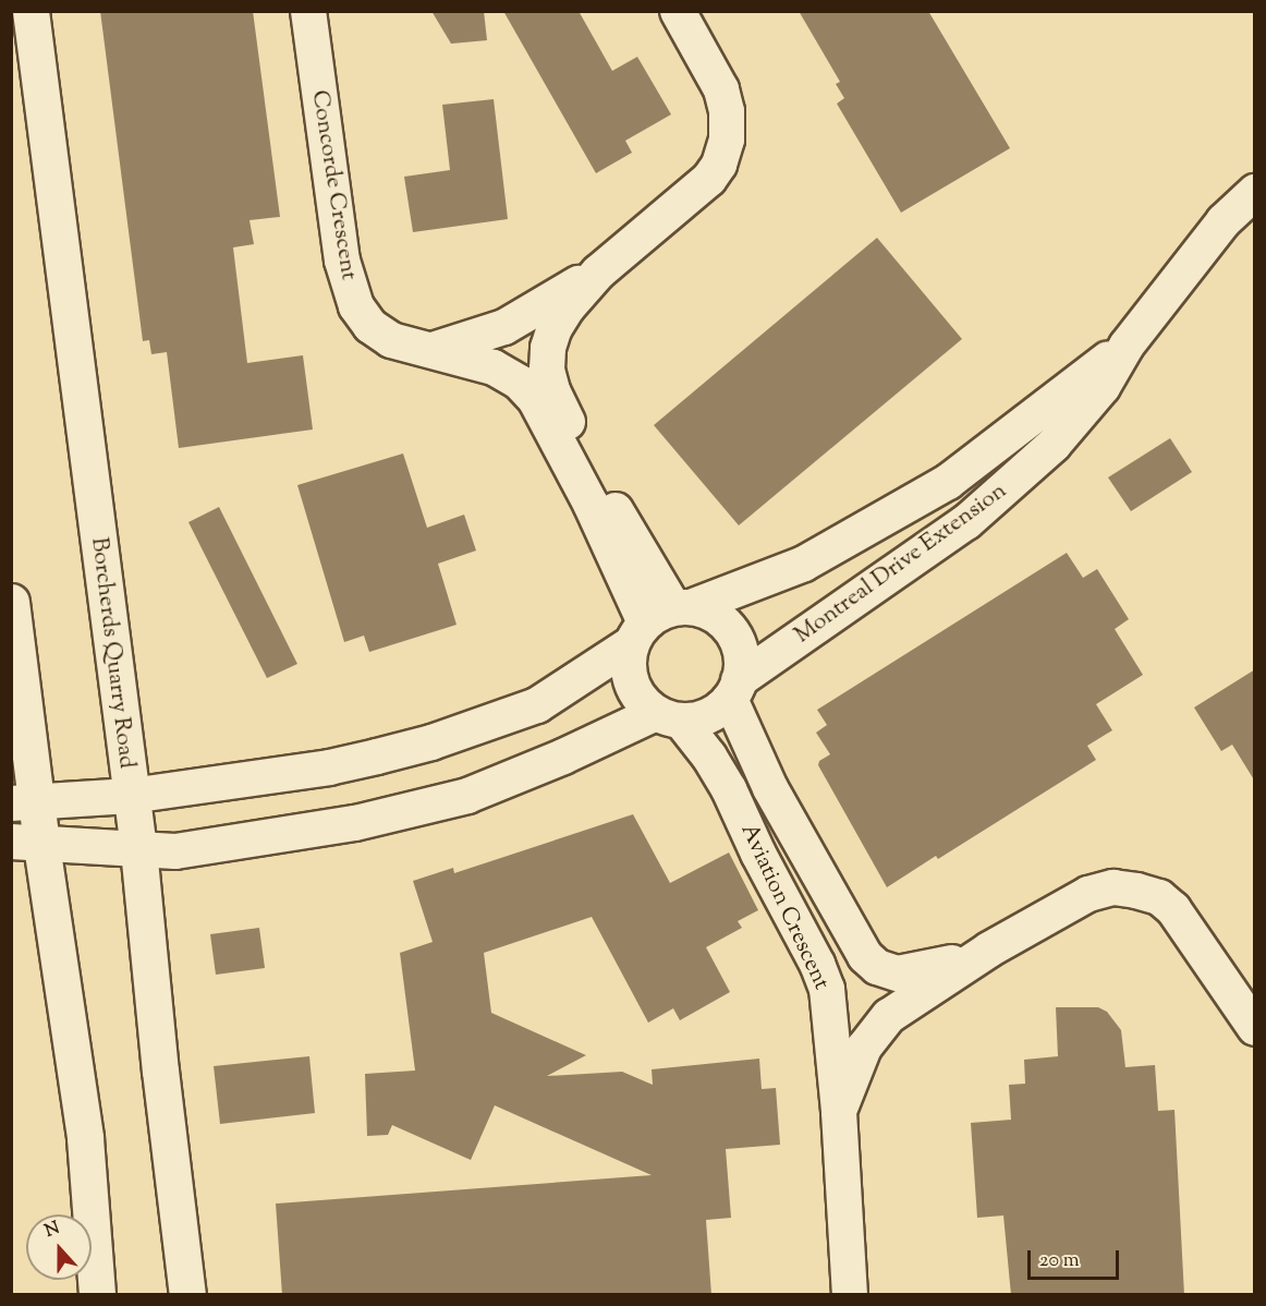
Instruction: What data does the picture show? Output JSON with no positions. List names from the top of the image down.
{
  "streets": {
    "main road": ["Borcherds Quarry Road"],
    "street": ["Concorde Crescent", "Montreal Drive Extension", "Aviation Crescent"]
  },
  "crossings": [
    ["Concorde Crescent", "Montreal Drive Extension"],
    ["Concorde Crescent", "Aviation Crescent"],
    ["Montreal Drive Extension", "Borcherds Quarry Road"],
    ["Montreal Drive Extension", "Aviation Crescent"]
  ],
  "scale_bar": "20 m",
  "north": "top"
}
